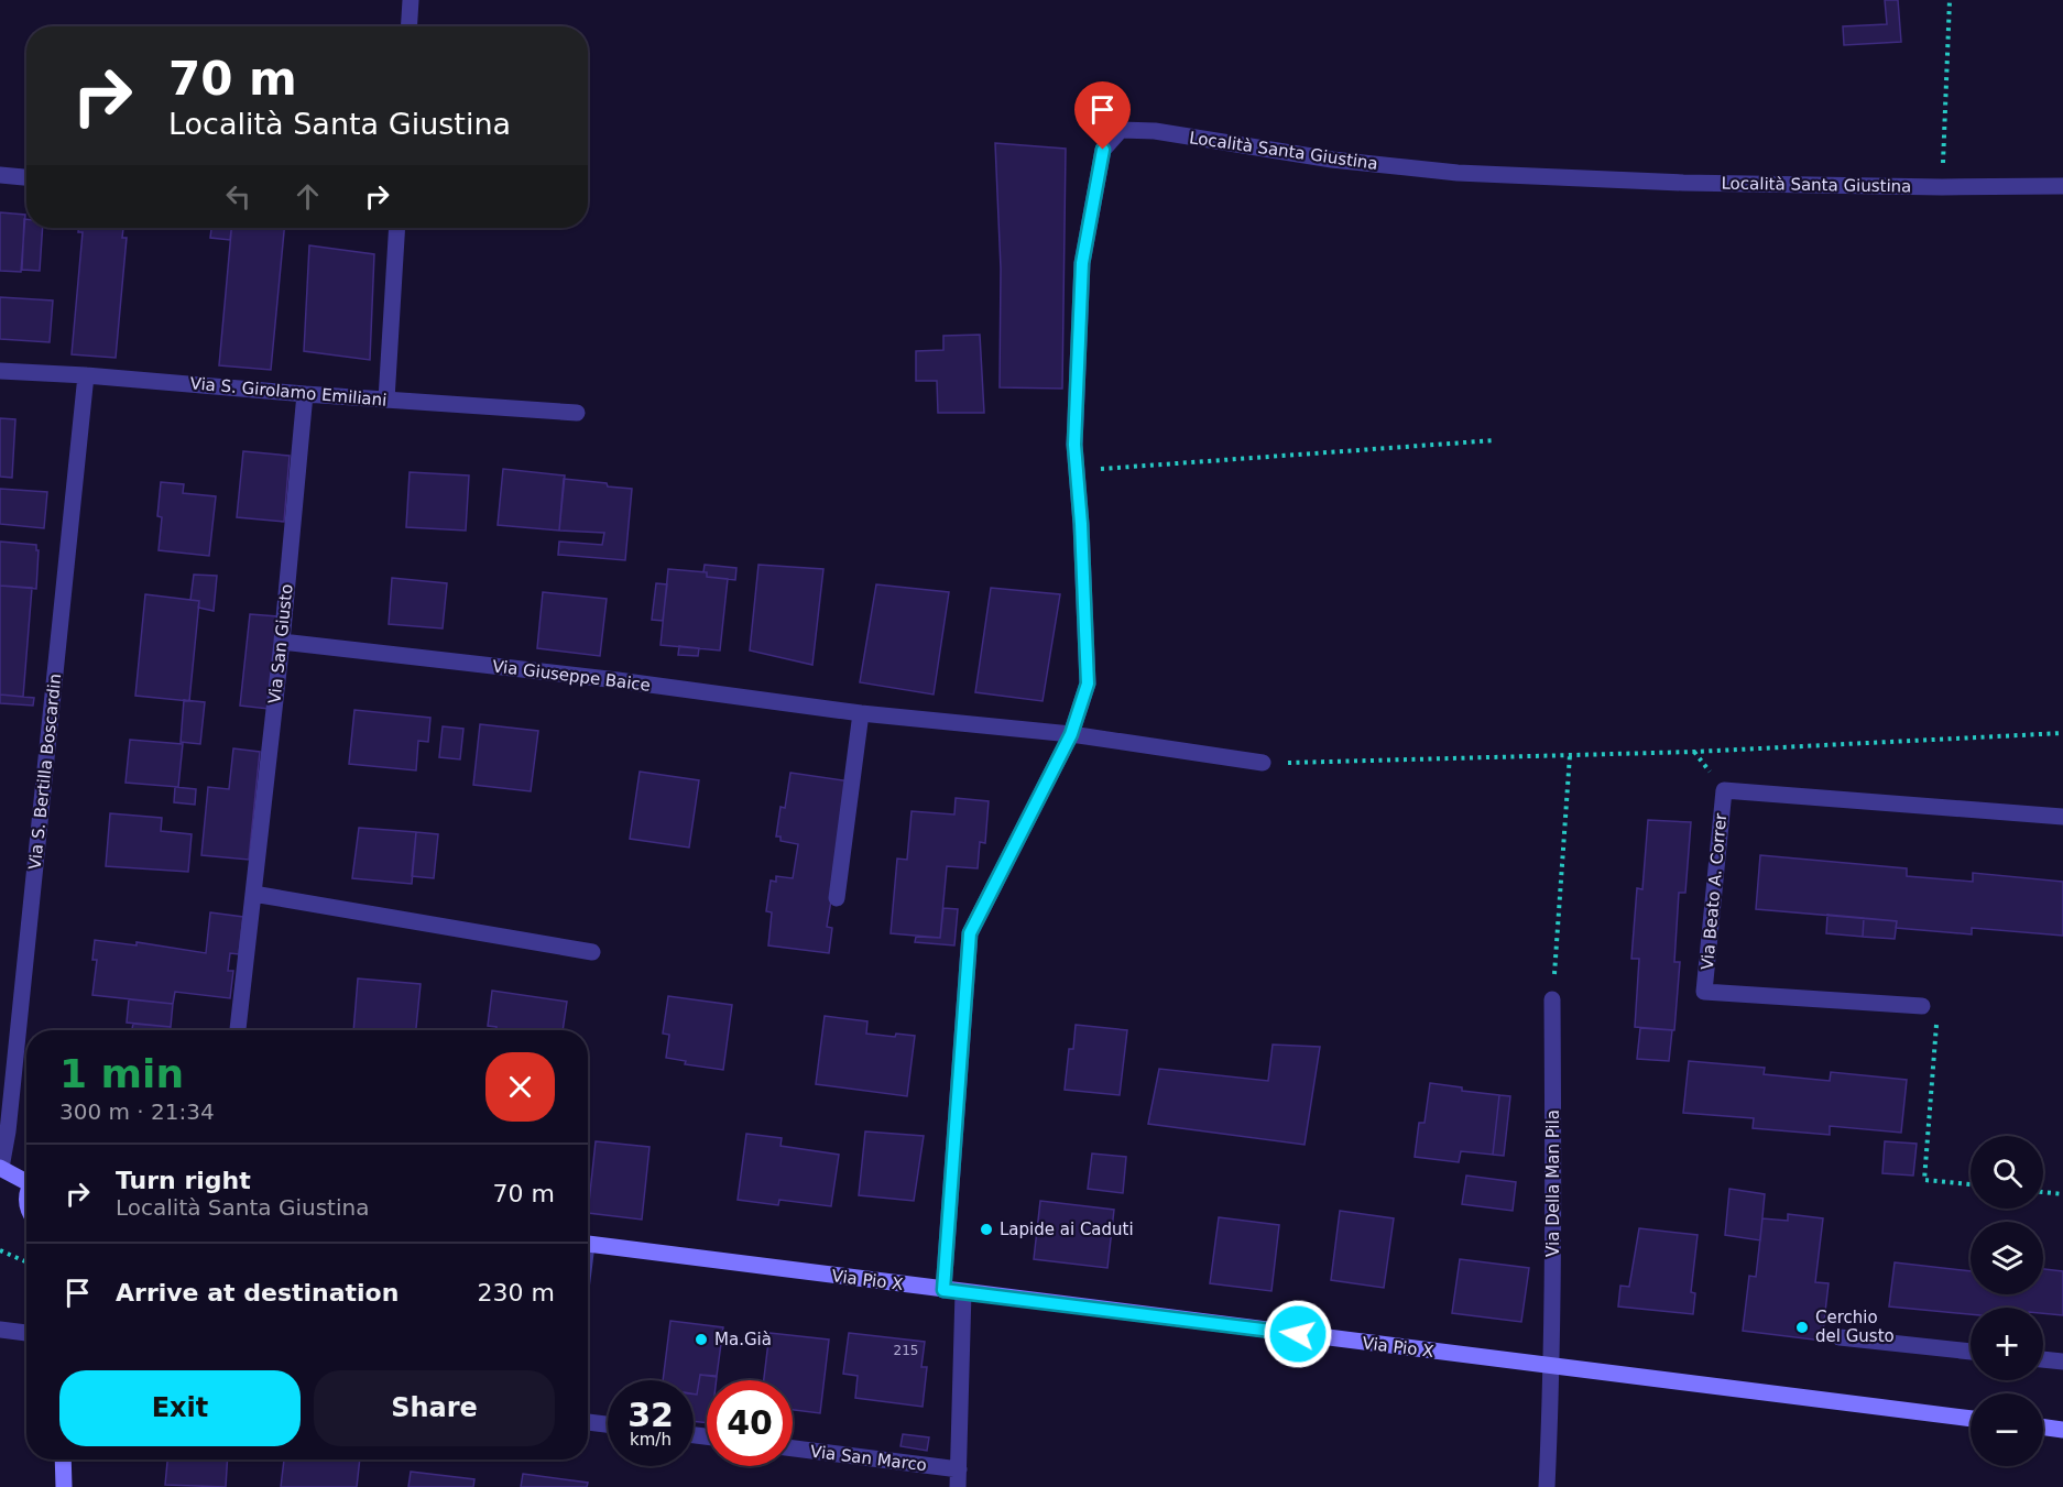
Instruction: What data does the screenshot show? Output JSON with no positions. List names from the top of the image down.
{
  "streets": {
    "street": [
      "Località Santa Giustina",
      "Via S. Girolamo Emiliani",
      "Via San Giusto",
      "Via Giuseppe Baice",
      "Via S. Bertilla Boscardin",
      "Via Beato A. Correr",
      "Via Della Man Pila",
      "Via Pio X",
      "Via San Marco"
    ]
  },
  "crossings": [
    ["Località Santa Giustina", "Via Giuseppe Baice"],
    ["Località Santa Giustina", "Via Pio X"],
    ["Via S. Girolamo Emiliani", "Via San Giusto"],
    ["Via S. Girolamo Emiliani", "Via S. Bertilla Boscardin"],
    ["Via San Giusto", "Via Giuseppe Baice"],
    ["Via Della Man Pila", "Via Pio X"]
  ],
  "places": ["Lapide ai Caduti", "Cerchio del Gusto", "Ma.Già"],
  "house_numbers": ["215"],
  "page": {
    "turn": ["70 m", "Località Santa Giustina"],
    "heading": ["1 min", "300 m · 21:34"],
    "map_buttons": ["+", "−"],
    "list": [
      {
        "name": "Turn right",
        "note": "Località Santa Giustina",
        "value": "70 m"
      },
      {
        "name": "Arrive at destination",
        "value": "230 m"
      }
    ],
    "buttons": ["Exit", "Share"],
    "speed": "32 km/h",
    "limit": "40"
  }
}
